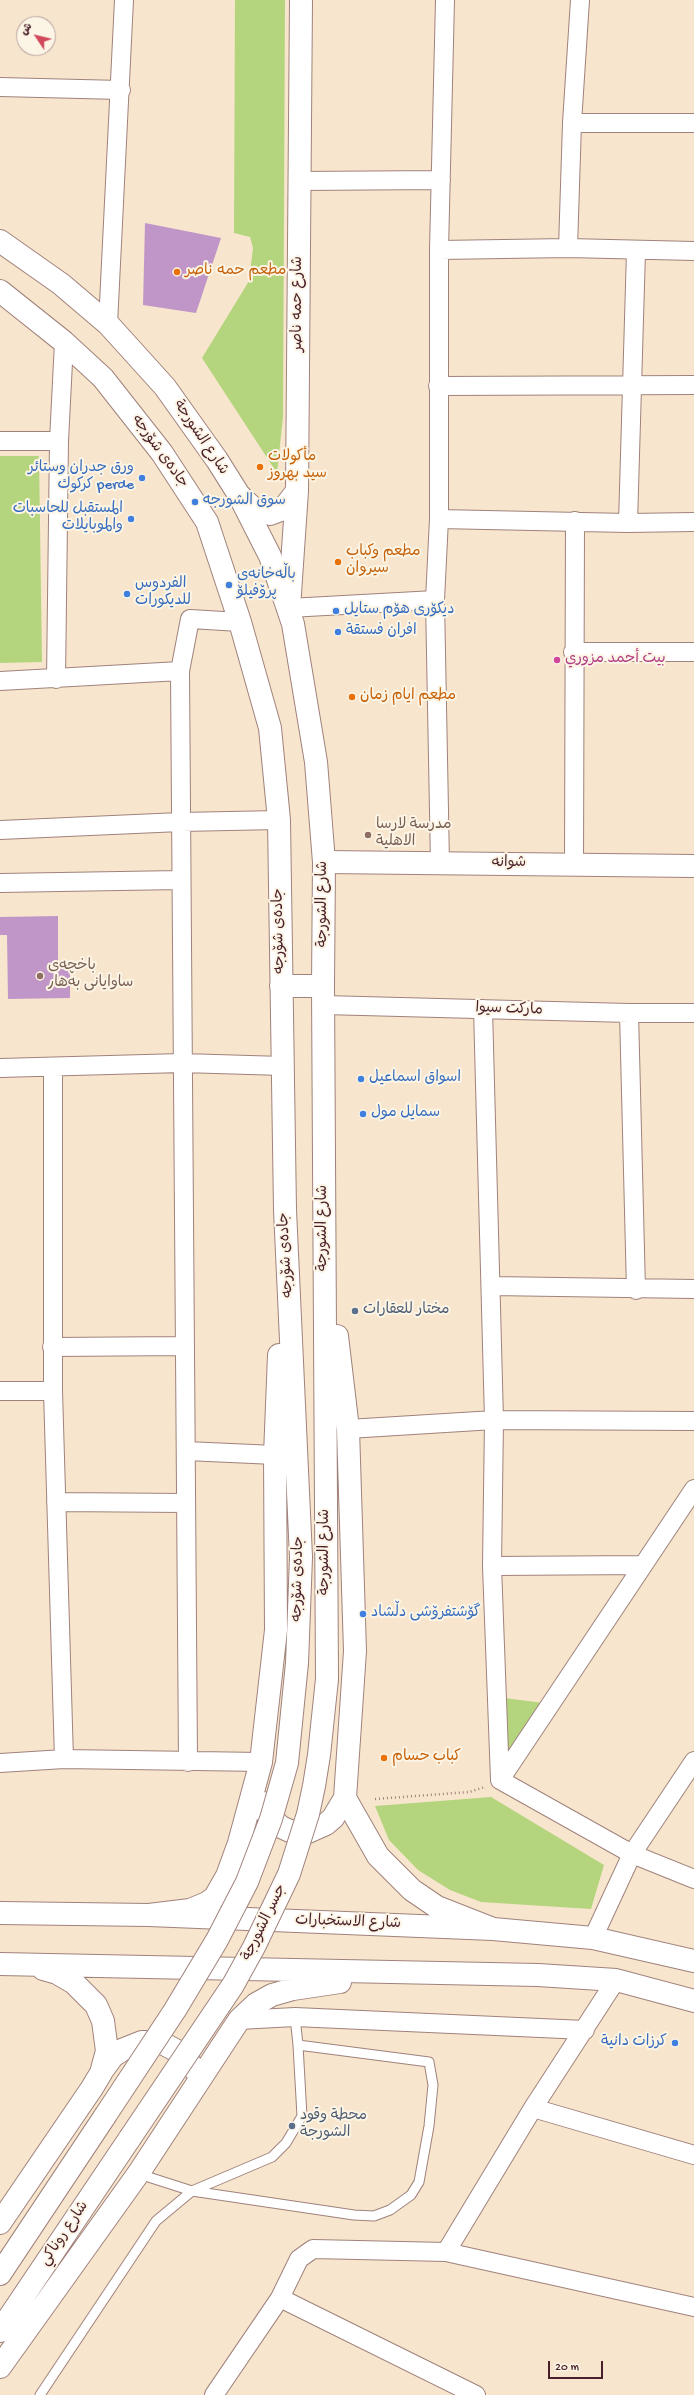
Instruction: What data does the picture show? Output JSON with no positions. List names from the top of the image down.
{
  "streets": {
    "main road": [
      "شارع حمه ناصر",
      "شارع الشورجة",
      "جادەی شۆرجە",
      "شوانە",
      "جسر الشورجة",
      "شارع الاستخبارات",
      "شارع روناكي"
    ],
    "street": ["مارکت سیوا"]
  },
  "crossings": [
    ["شارع حمه ناصر", "شارع الشورجة"],
    ["شارع الشورجة", "شوانە"],
    ["شارع الشورجة", "مارکت سیوا"],
    ["شارع الشورجة", "جسر الشورجة"],
    ["جسر الشورجة", "شارع روناكي"]
  ],
  "places": [
    "مطعم حمه ناصر",
    "مأكولات سيد بهروز",
    "ورق جدران وستائر كركوك perde",
    "سوق الشورجه",
    "المستقبل للحاسبات والموبايلات",
    "مطعم وكباب سيروان",
    "باڵەخانەی پرۆفیلۆ",
    "الفردوس للديكورات",
    "دیکۆری هۆم ستایل",
    "افران فستقة",
    "بيت أحمد مزوري",
    "مطعم ايام زمان",
    "مدرسة لارسا الاهلية",
    "باخچەی ساوایانی بەهار",
    "اسواق اسماعيل",
    "سمايل مول",
    "مختار للعقارات",
    "گۆشتفرۆشی دڵشاد",
    "كباب حسام",
    "كرزات دانية",
    "محطة وقود الشورجة"
  ],
  "scale_bar": "20 m",
  "north": "top left"
}
